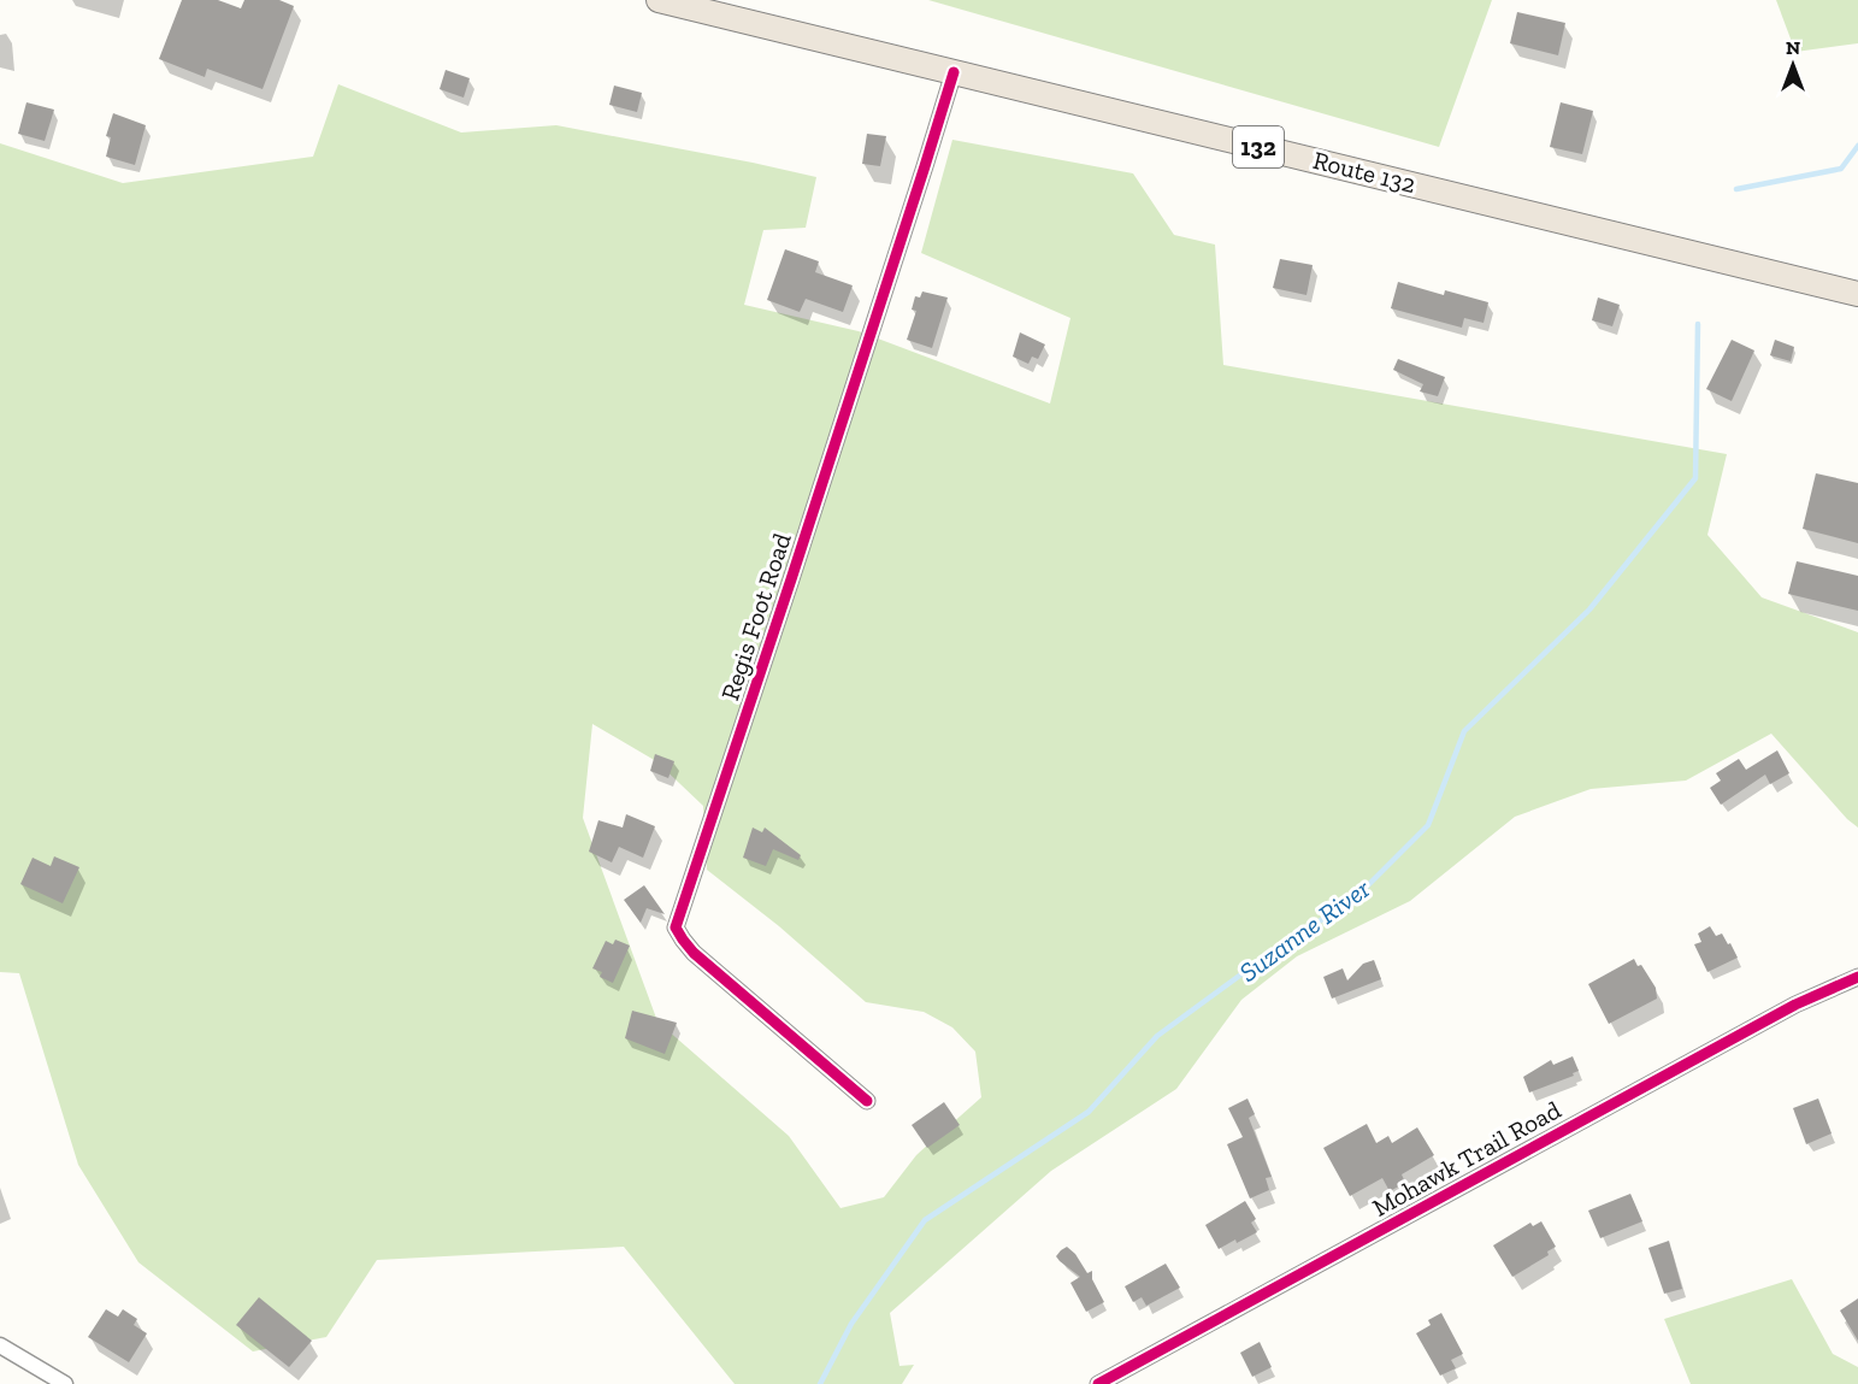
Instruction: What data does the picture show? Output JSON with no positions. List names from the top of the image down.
{
  "streets": {
    "highway": ["132", "Route 132"],
    "street": ["Regis Foot Road", "Mohawk Trail Road"]
  },
  "crossings": [
    ["Route 132", "Regis Foot Road"]
  ],
  "water": ["Suzanne River"],
  "north": "top"
}
